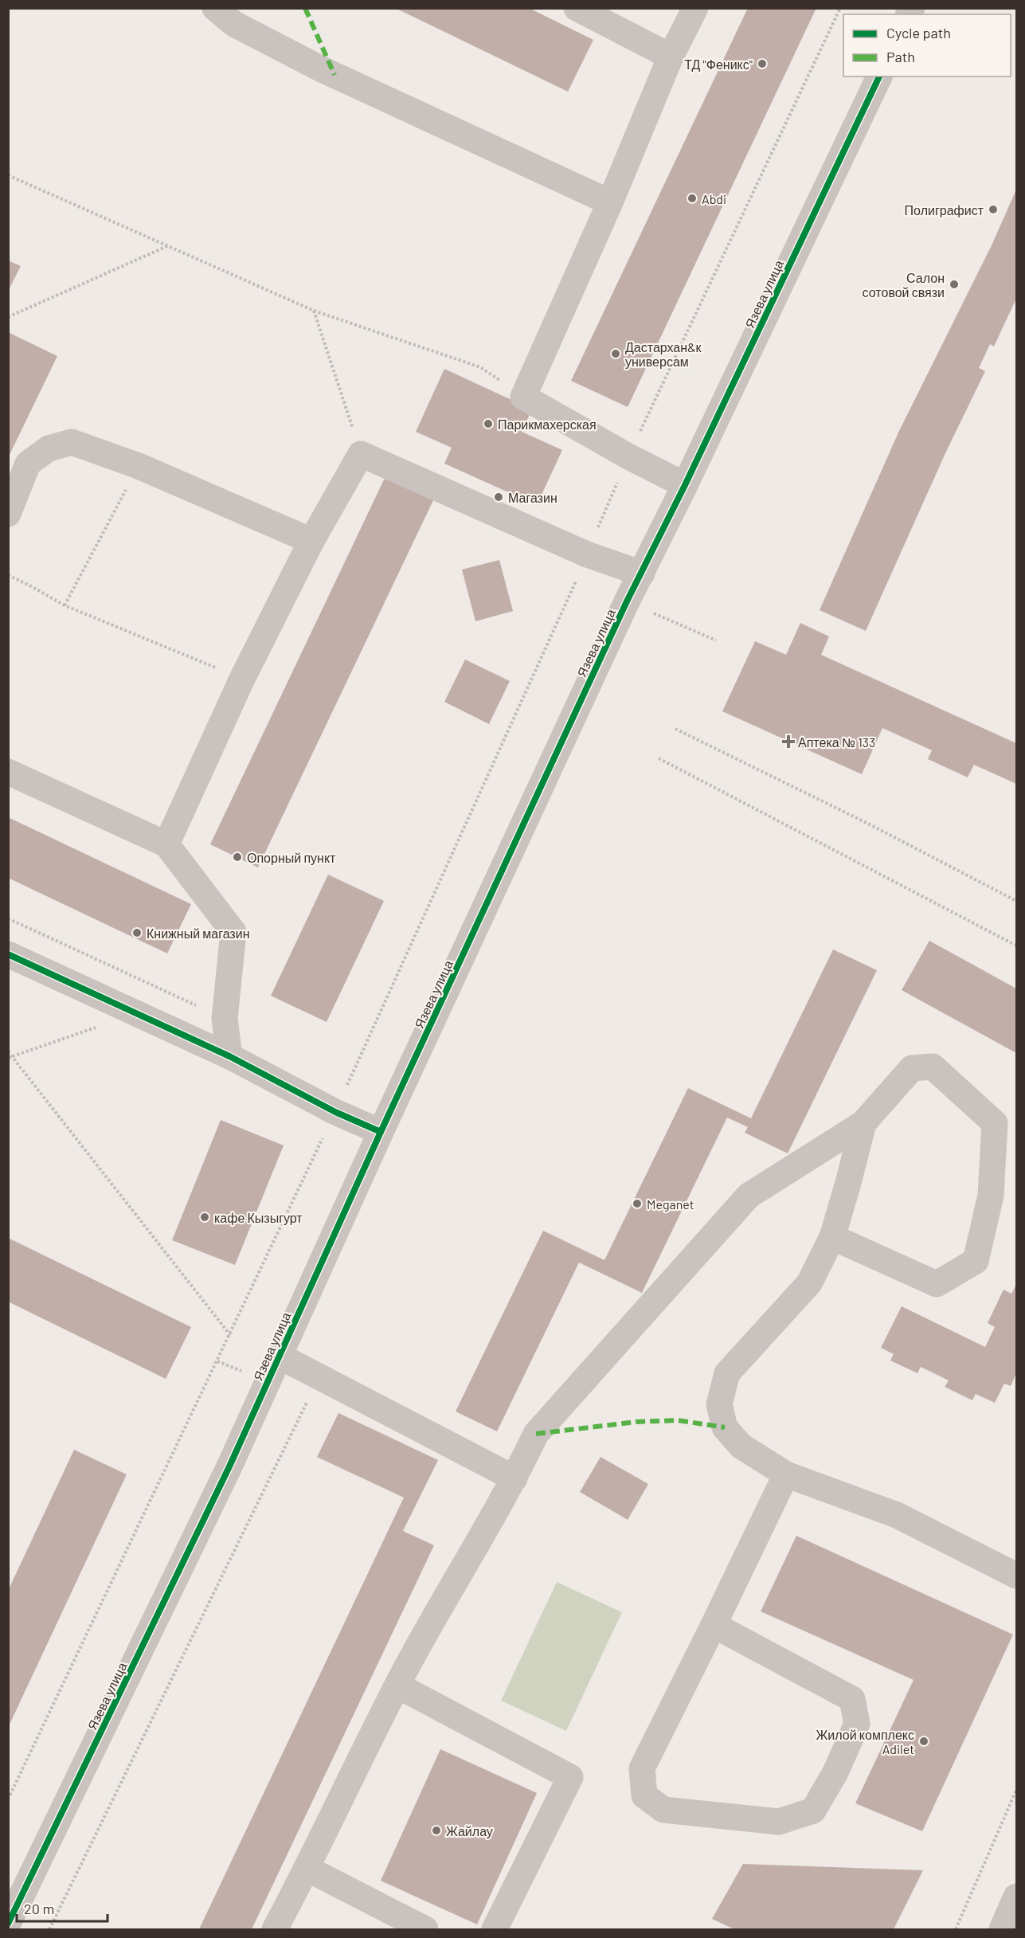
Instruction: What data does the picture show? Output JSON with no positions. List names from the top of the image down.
{
  "streets": {
    "street": ["Язева улица"]
  },
  "places": {
    "other": [
      "ТД \"Феникс\"",
      "Abdi",
      "Полиграфист",
      "Салон сотовой связи",
      "Дастархан&к универсам",
      "Парикмахерская",
      "Магазин",
      "Опорный пункт",
      "Книжный магазин",
      "Meganet",
      "кафе Кызыгурт",
      "Жилой комплекс Adilet",
      "Жайлау"
    ],
    "health": ["Аптека № 133"]
  },
  "legend": ["Cycle path", "Path"],
  "scale_bar": "20 m"
}
